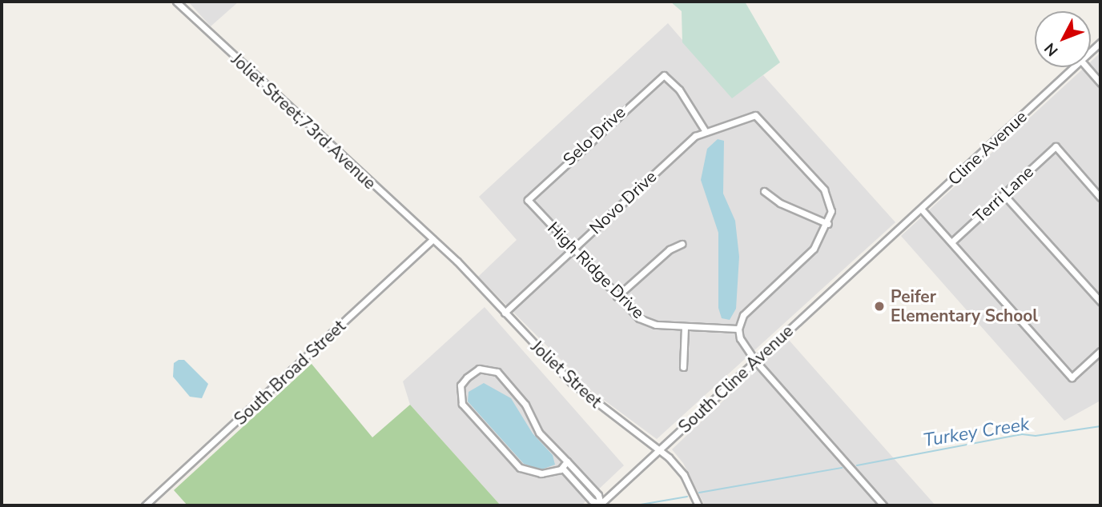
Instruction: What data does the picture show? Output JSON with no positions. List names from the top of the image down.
{
  "streets": {
    "street": [
      "Joliet Street;73rd Avenue",
      "Selo Drive",
      "Cline Avenue",
      "Terri Lane",
      "Novo Drive",
      "High Ridge Drive",
      "South Broad Street",
      "Joliet Street",
      "South Cline Avenue"
    ]
  },
  "crossings": [
    ["Joliet Street;73rd Avenue", "South Broad Street"],
    ["Joliet Street;73rd Avenue", "Joliet Street"],
    ["Selo Drive", "Novo Drive"],
    ["Selo Drive", "High Ridge Drive"],
    ["Cline Avenue", "South Cline Avenue"],
    ["Novo Drive", "High Ridge Drive"],
    ["Novo Drive", "Joliet Street"],
    ["South Broad Street", "Joliet Street"],
    ["Joliet Street", "South Cline Avenue"]
  ],
  "water": ["Turkey Creek"],
  "places": ["Peifer Elementary School"],
  "north": "bottom left"
}
